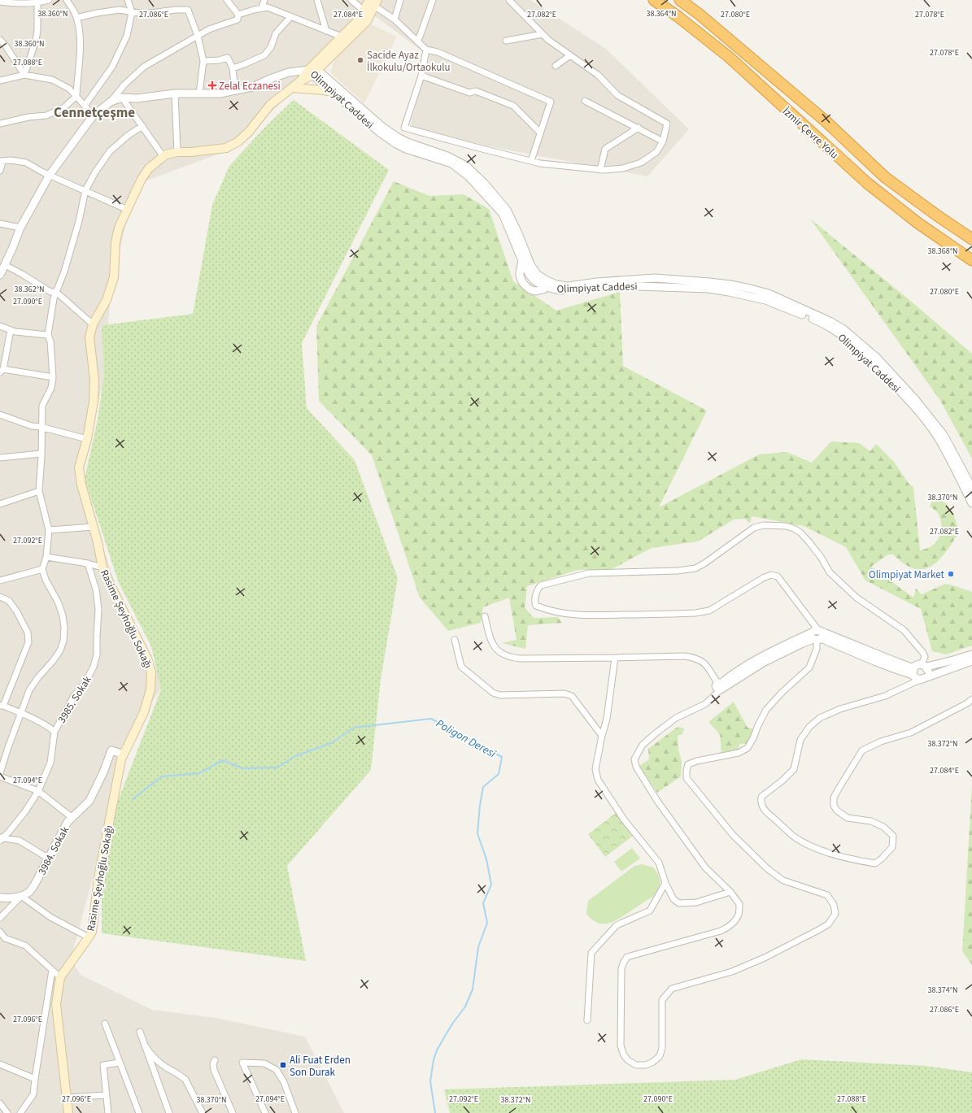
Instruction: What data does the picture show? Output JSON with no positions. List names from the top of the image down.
{
  "streets": {
    "highway": ["İzmir Çevre Yolu"],
    "main road": ["Rasime Şeyhoğlu Sokağı"],
    "street": ["Olimpiyat Caddesi", "3985. Sokak", "3984. Sokak"]
  },
  "crossings": [
    ["Olimpiyat Caddesi", "Rasime Şeyhoğlu Sokağı"],
    ["Rasime Şeyhoğlu Sokağı", "3984. Sokak"]
  ],
  "districts": ["Cennetçeşme"],
  "water": ["Poligon Deresi"],
  "places": {
    "other": ["Sacide Ayaz İlkokulu/Ortaokulu", "Olimpiyat Market"],
    "health": ["Zelal Eczanesi"],
    "transit": ["Ali Fuat Erden Son Durak"]
  },
  "coordinates": [
    "38.360°N",
    "38.364°N",
    "27.086°E",
    "27.084°E",
    "27.082°E",
    "27.080°E",
    "27.078°E",
    "27.088°E",
    "38.368°N",
    "38.362°N",
    "27.090°E",
    "38.370°N",
    "27.092°E",
    "38.372°N",
    "27.094°E",
    "38.374°N",
    "27.096°E"
  ]
}
